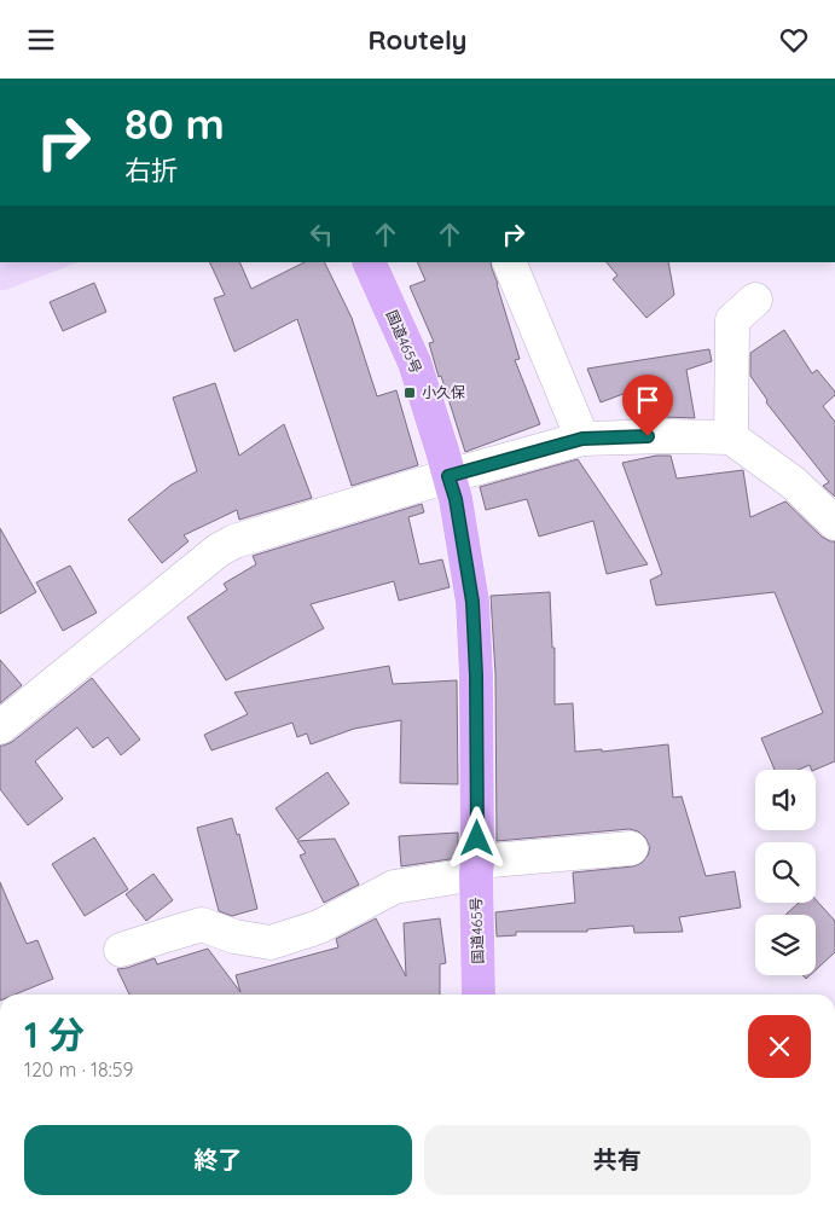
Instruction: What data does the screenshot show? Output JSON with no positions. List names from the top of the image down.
{
  "streets": {
    "highway": ["国道465号"]
  },
  "places": {
    "transit": ["小久保"]
  },
  "page": {
    "header": "Routely",
    "turn": ["80 m", "右折"],
    "heading": ["1 分", "120 m · 18:59"],
    "buttons": ["終了", "共有"]
  }
}
